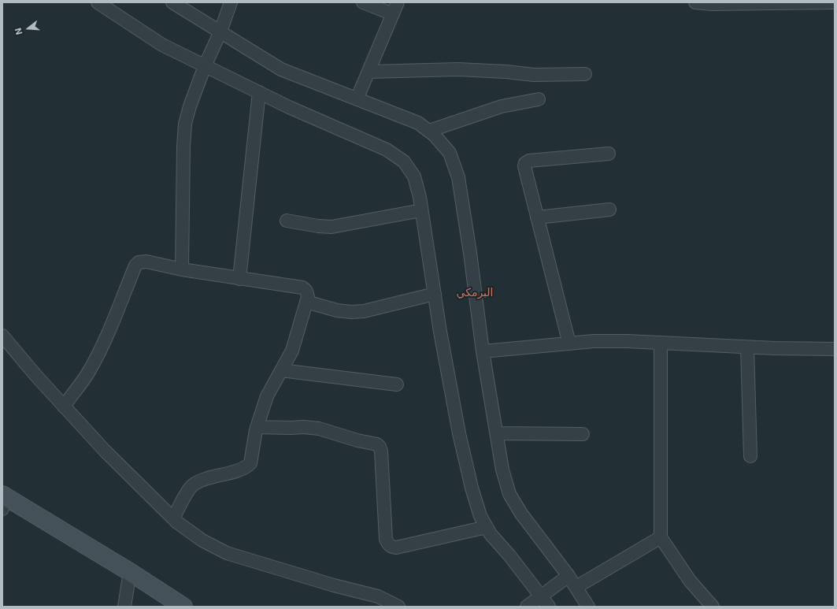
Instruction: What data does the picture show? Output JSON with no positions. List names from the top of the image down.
{
  "districts": ["البرمكي"],
  "north": "left"
}
